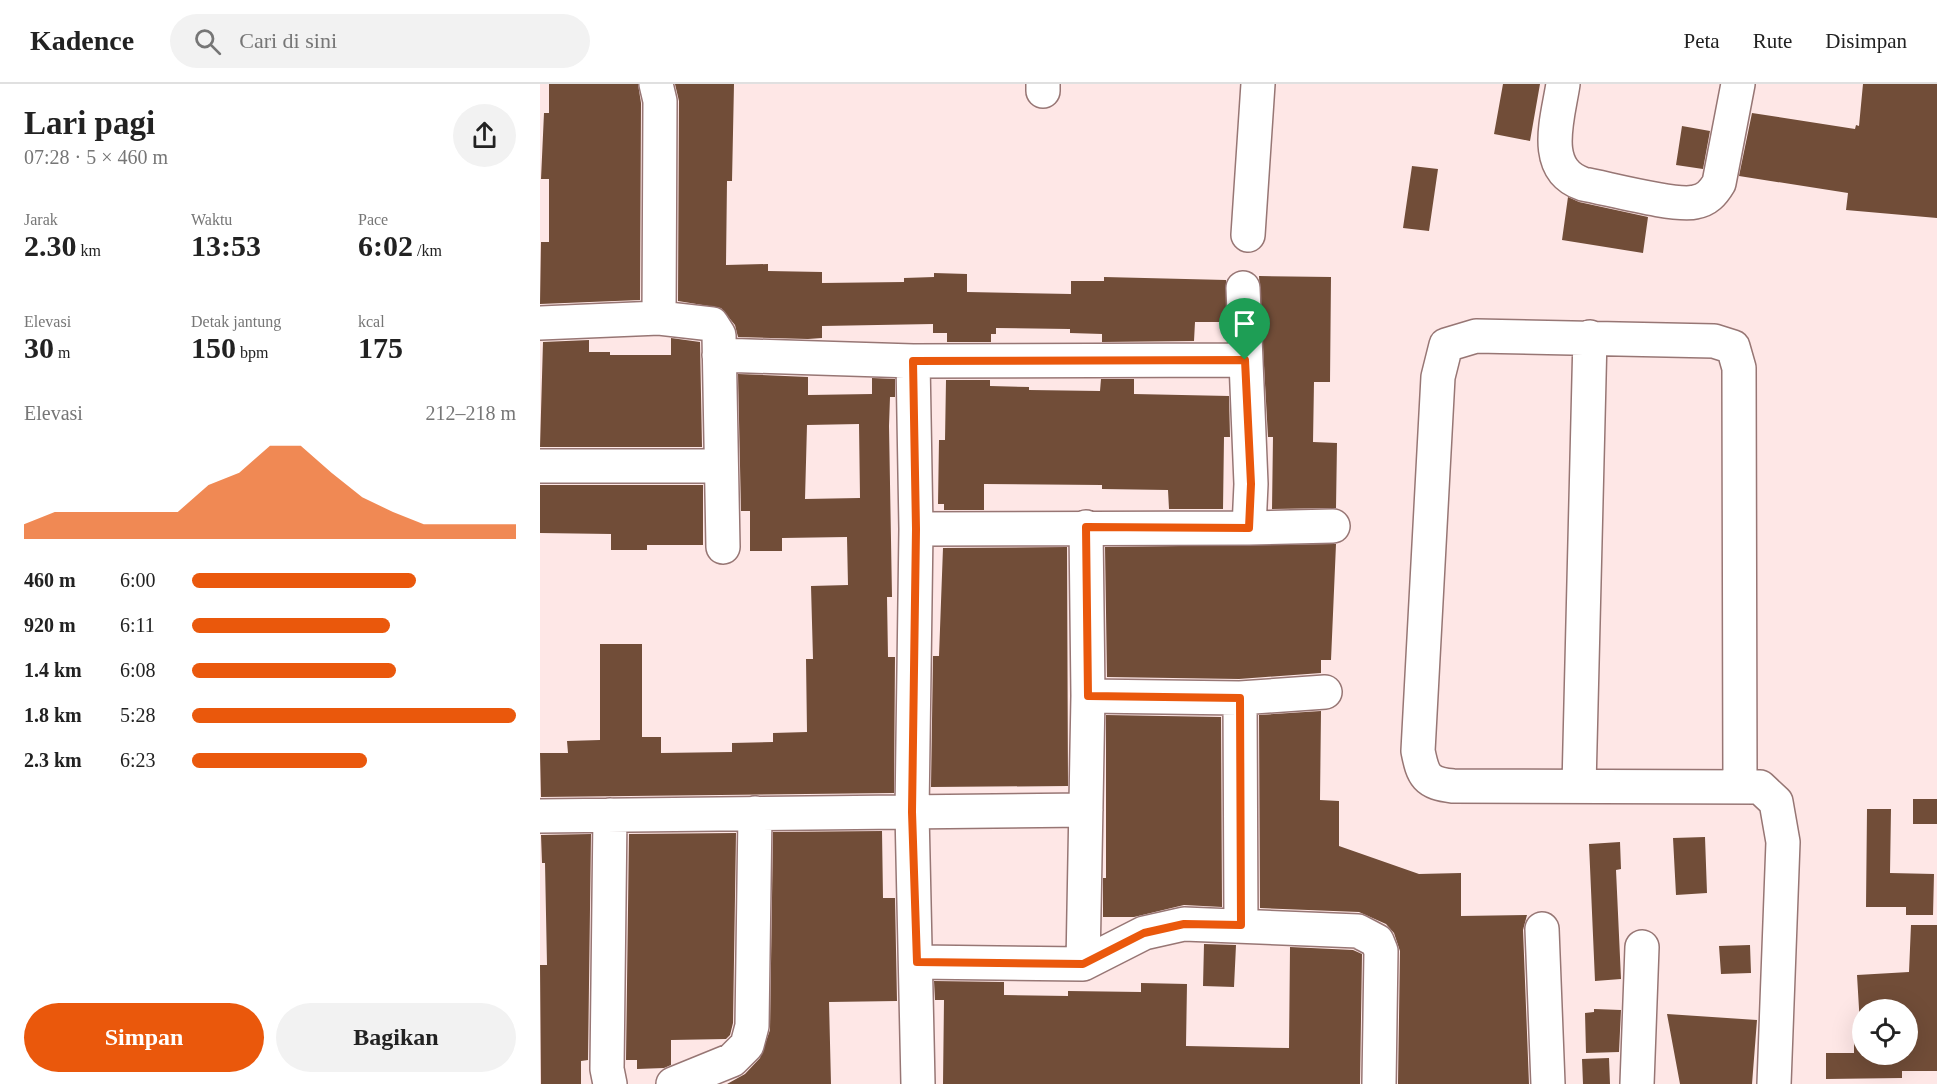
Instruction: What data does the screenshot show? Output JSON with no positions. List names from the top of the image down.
{
  "page": {
    "header": "Kadence",
    "search": "Cari di sini",
    "nav": ["Peta", "Rute", "Disimpan"],
    "heading": ["Lari pagi", "07:28 · 5 × 460 m"],
    "stats": [
      ["Jarak", "2.30 km"],
      ["Waktu", "13:53"],
      ["Pace", "6:02 /km"],
      ["Elevasi", "30 m"],
      ["Detak jantung", "150 bpm"],
      ["kcal", "175"]
    ],
    "chart": ["Elevasi", "212–218 m"],
    "list": [
      {
        "name": "460 m",
        "note": "6:00"
      },
      {
        "name": "920 m",
        "note": "6:11"
      },
      {
        "name": "1.4 km",
        "note": "6:08"
      },
      {
        "name": "1.8 km",
        "note": "5:28"
      },
      {
        "name": "2.3 km",
        "note": "6:23"
      }
    ],
    "buttons": ["Simpan", "Bagikan"]
  }
}
